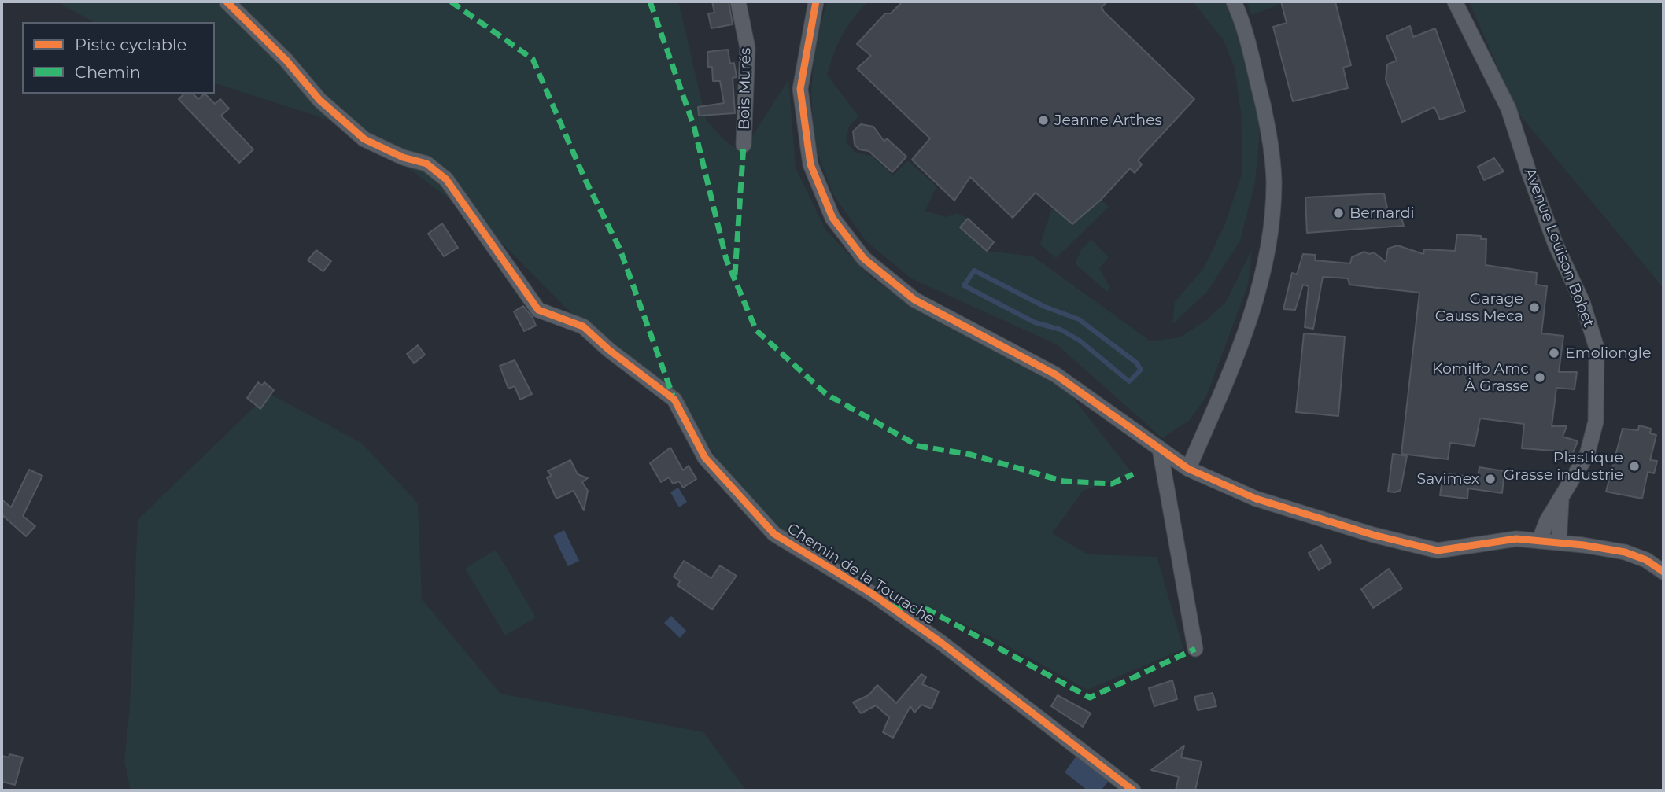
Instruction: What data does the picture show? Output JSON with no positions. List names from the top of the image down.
{
  "streets": {
    "street": ["Bois Murés", "Avenue Louison Bobet", "Chemin de la Tourache"]
  },
  "places": [
    "Jeanne Arthes",
    "Bernardi",
    "Garage Causs Meca",
    "Emoliongle",
    "Komilfo Amc À Grasse",
    "Plastique Grasse industrie",
    "Savimex"
  ],
  "legend": ["Piste cyclable", "Chemin"]
}
